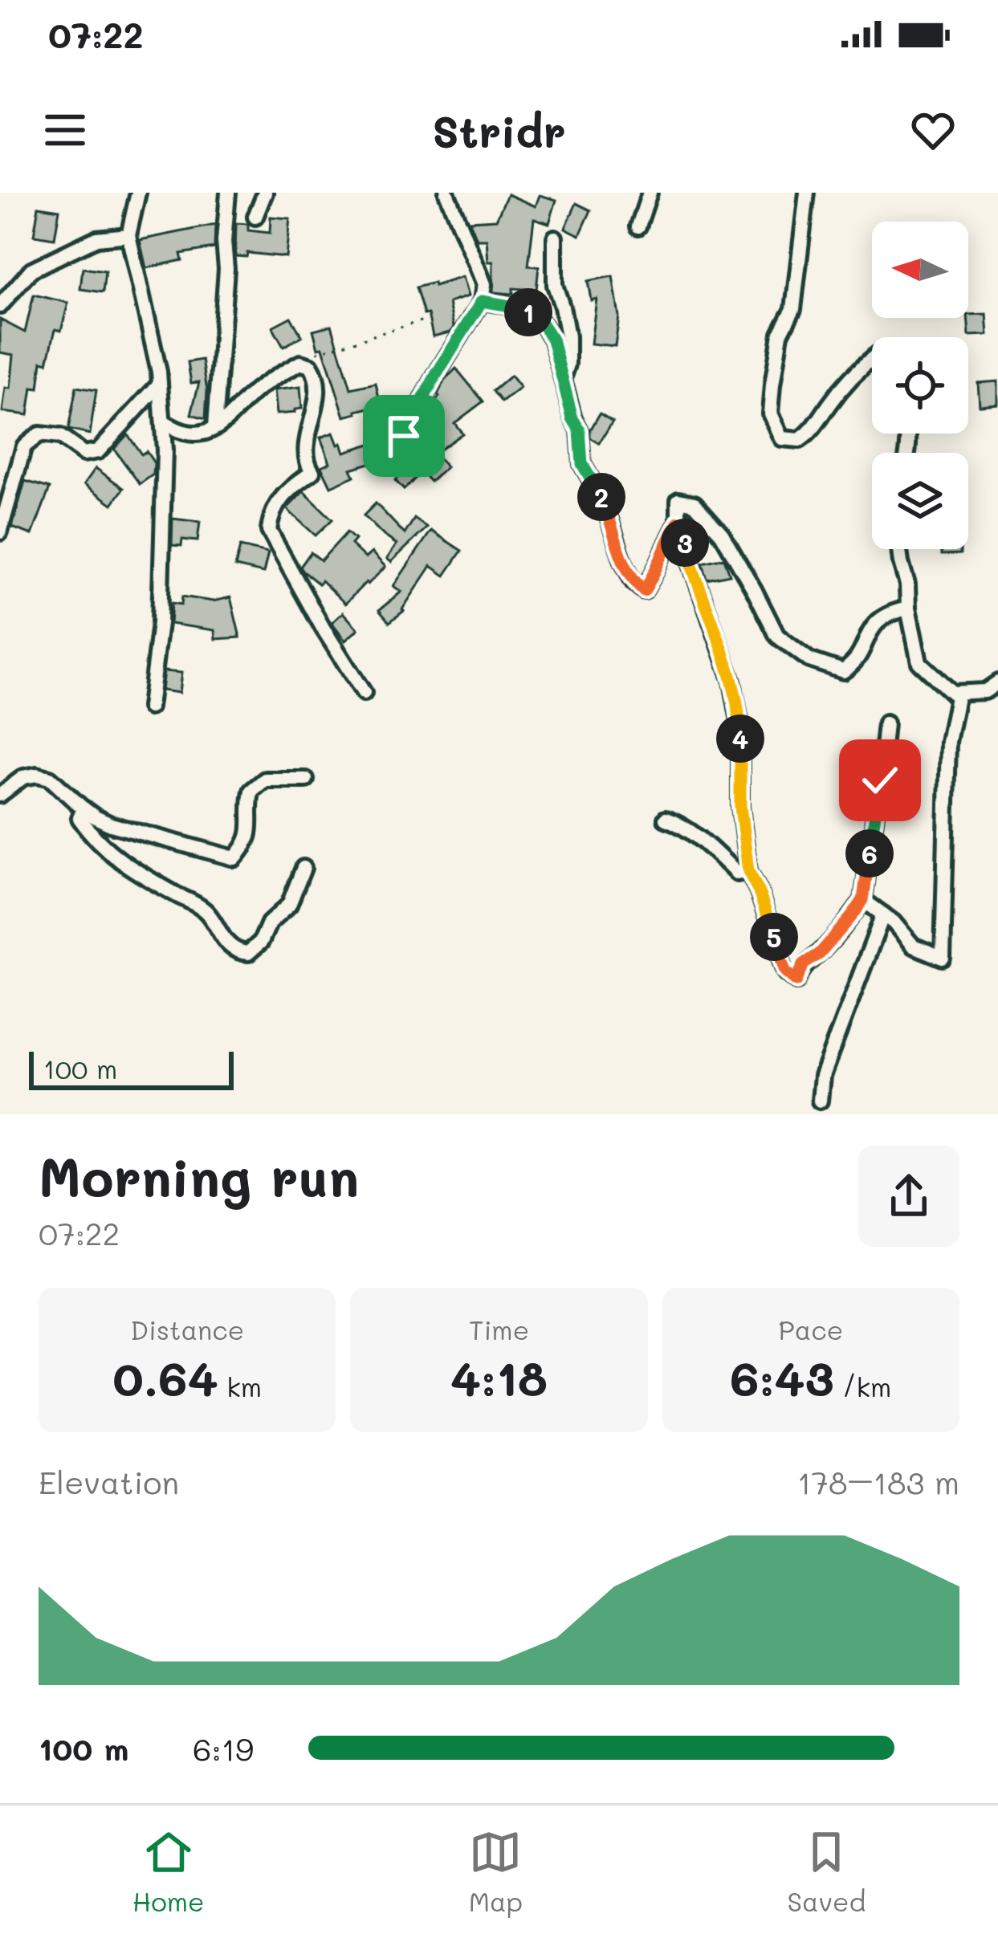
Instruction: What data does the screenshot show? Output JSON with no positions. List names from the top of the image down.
{
  "scale_bar": "100 m",
  "north": "left",
  "page": {
    "status": "07:22",
    "header": "Stridr",
    "pins": [
      "1",
      "2",
      "3",
      "4",
      "6",
      "5"
    ],
    "scale": "100 m",
    "heading": ["Morning run", "07:22"],
    "stats": [
      ["Distance", "0.64 km"],
      ["Time", "4:18"],
      ["Pace", "6:43 /km"]
    ],
    "chart": ["Elevation", "178–183 m"],
    "list": [
      {
        "name": "100 m",
        "note": "6:19"
      }
    ],
    "tabs": ["Home", "Map", "Saved"]
  }
}
